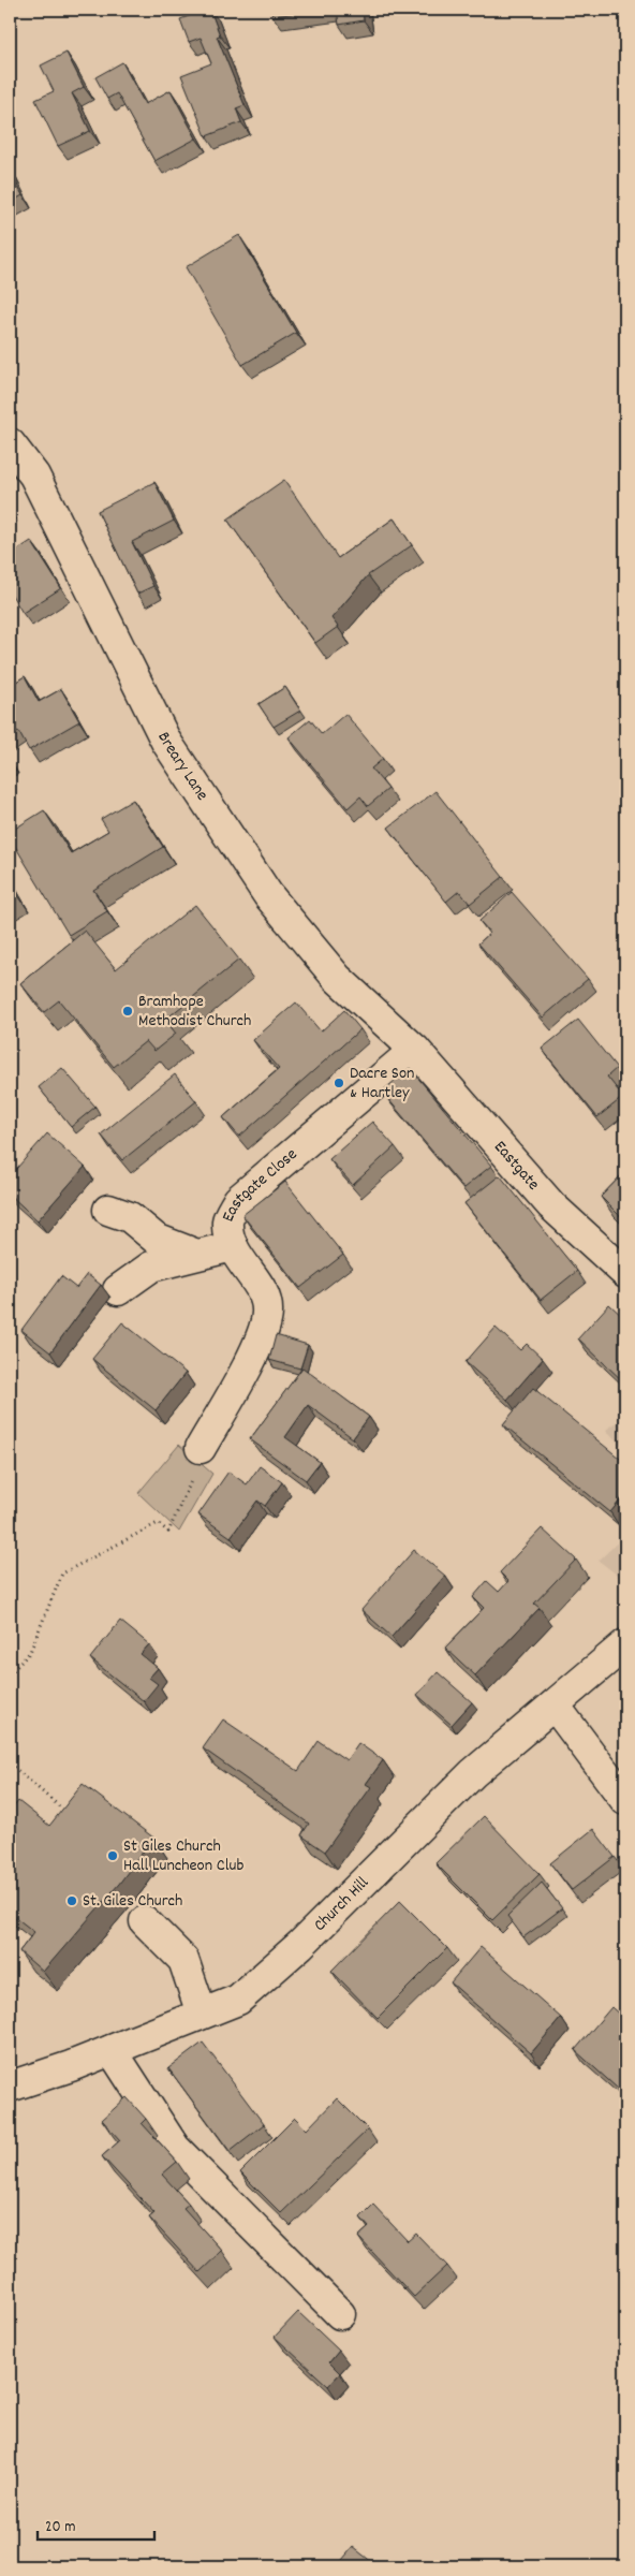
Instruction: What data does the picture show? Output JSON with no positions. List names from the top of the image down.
{
  "streets": {
    "street": [
      "Breary Lane",
      "Eastgate",
      "Eastgate Close",
      "Church Hill"
    ]
  },
  "crossings": [
    ["Breary Lane", "Eastgate"],
    ["Breary Lane", "Eastgate Close"],
    ["Eastgate", "Eastgate Close"]
  ],
  "places": [
    "Bramhope Methodist Church",
    "Dacre Son & Hartley",
    "St Giles Church Hall Luncheon Club",
    "St. Giles Church"
  ],
  "scale_bar": "20 m"
}
